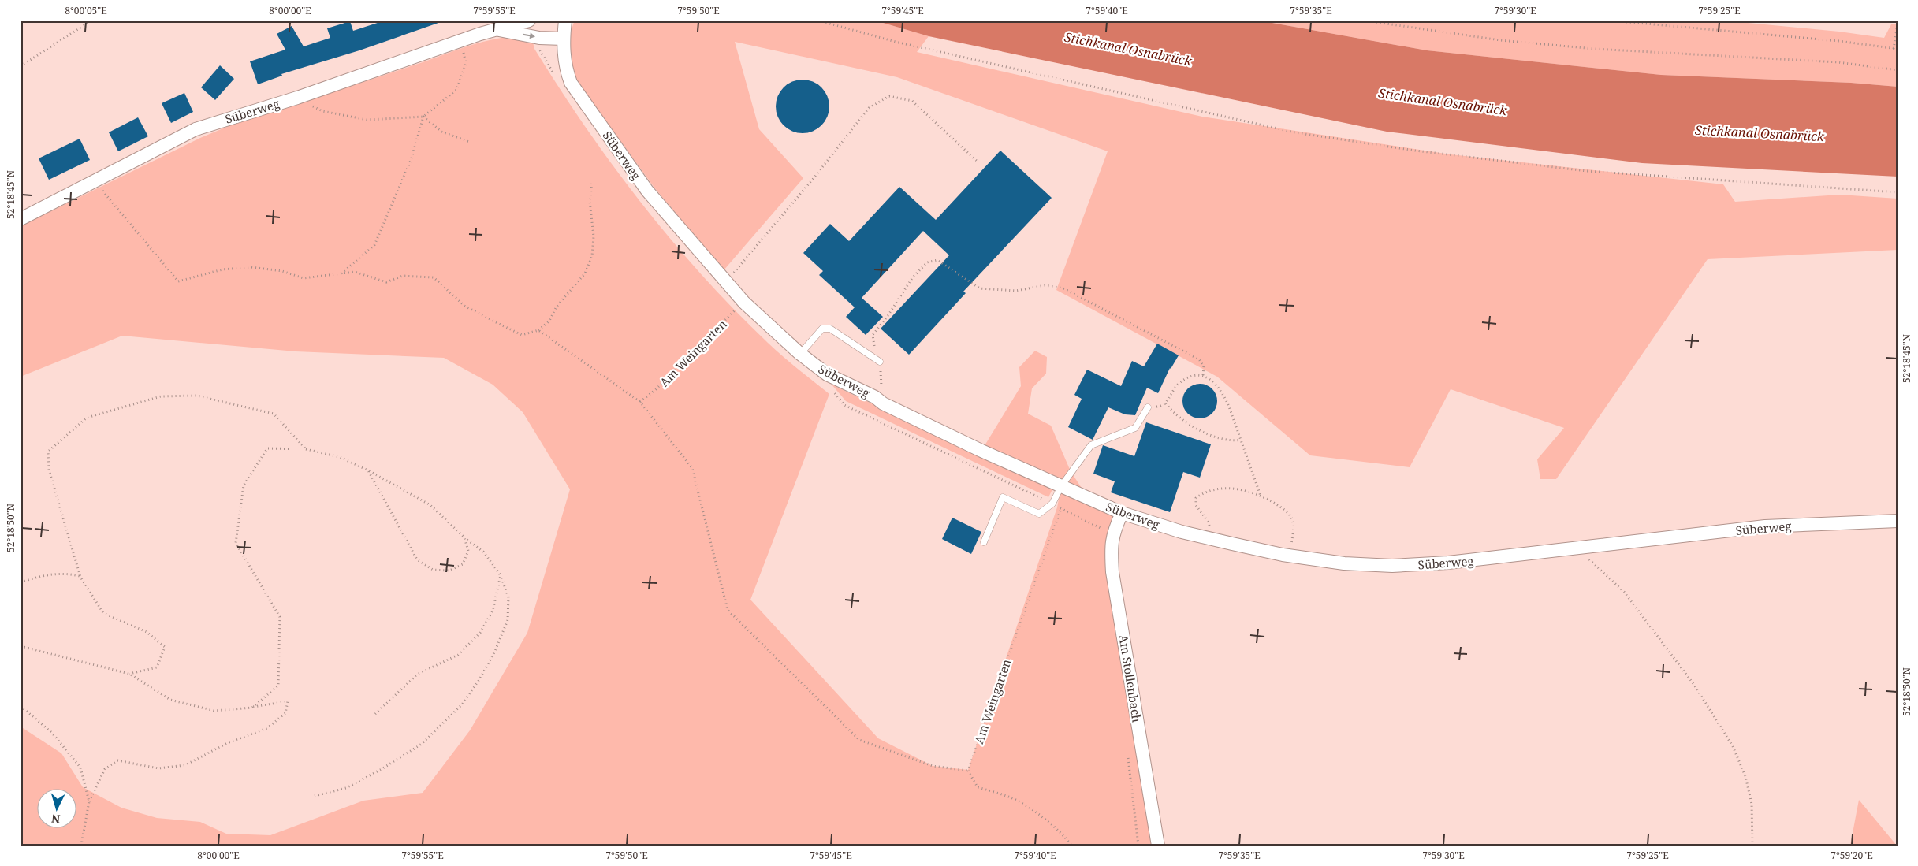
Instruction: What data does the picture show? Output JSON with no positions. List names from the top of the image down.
{
  "streets": {
    "street": ["Süberweg", "Am Stollenbach"],
    "path": ["Am Weingarten"]
  },
  "crossings": [
    ["Süberweg", "Am Weingarten"],
    ["Süberweg", "Am Stollenbach"]
  ],
  "water": ["Stichkanal Osnabrück"],
  "north": "bottom",
  "coordinates": [
    "8°00'05\"E",
    "8°00'00\"E",
    "7°59'55\"E",
    "7°59'50\"E",
    "7°59'45\"E",
    "7°59'40\"E",
    "7°59'35\"E",
    "7°59'30\"E",
    "7°59'25\"E",
    "52°18'45\"N",
    "52°18'50\"N",
    "7°59'20\"E"
  ]
}
